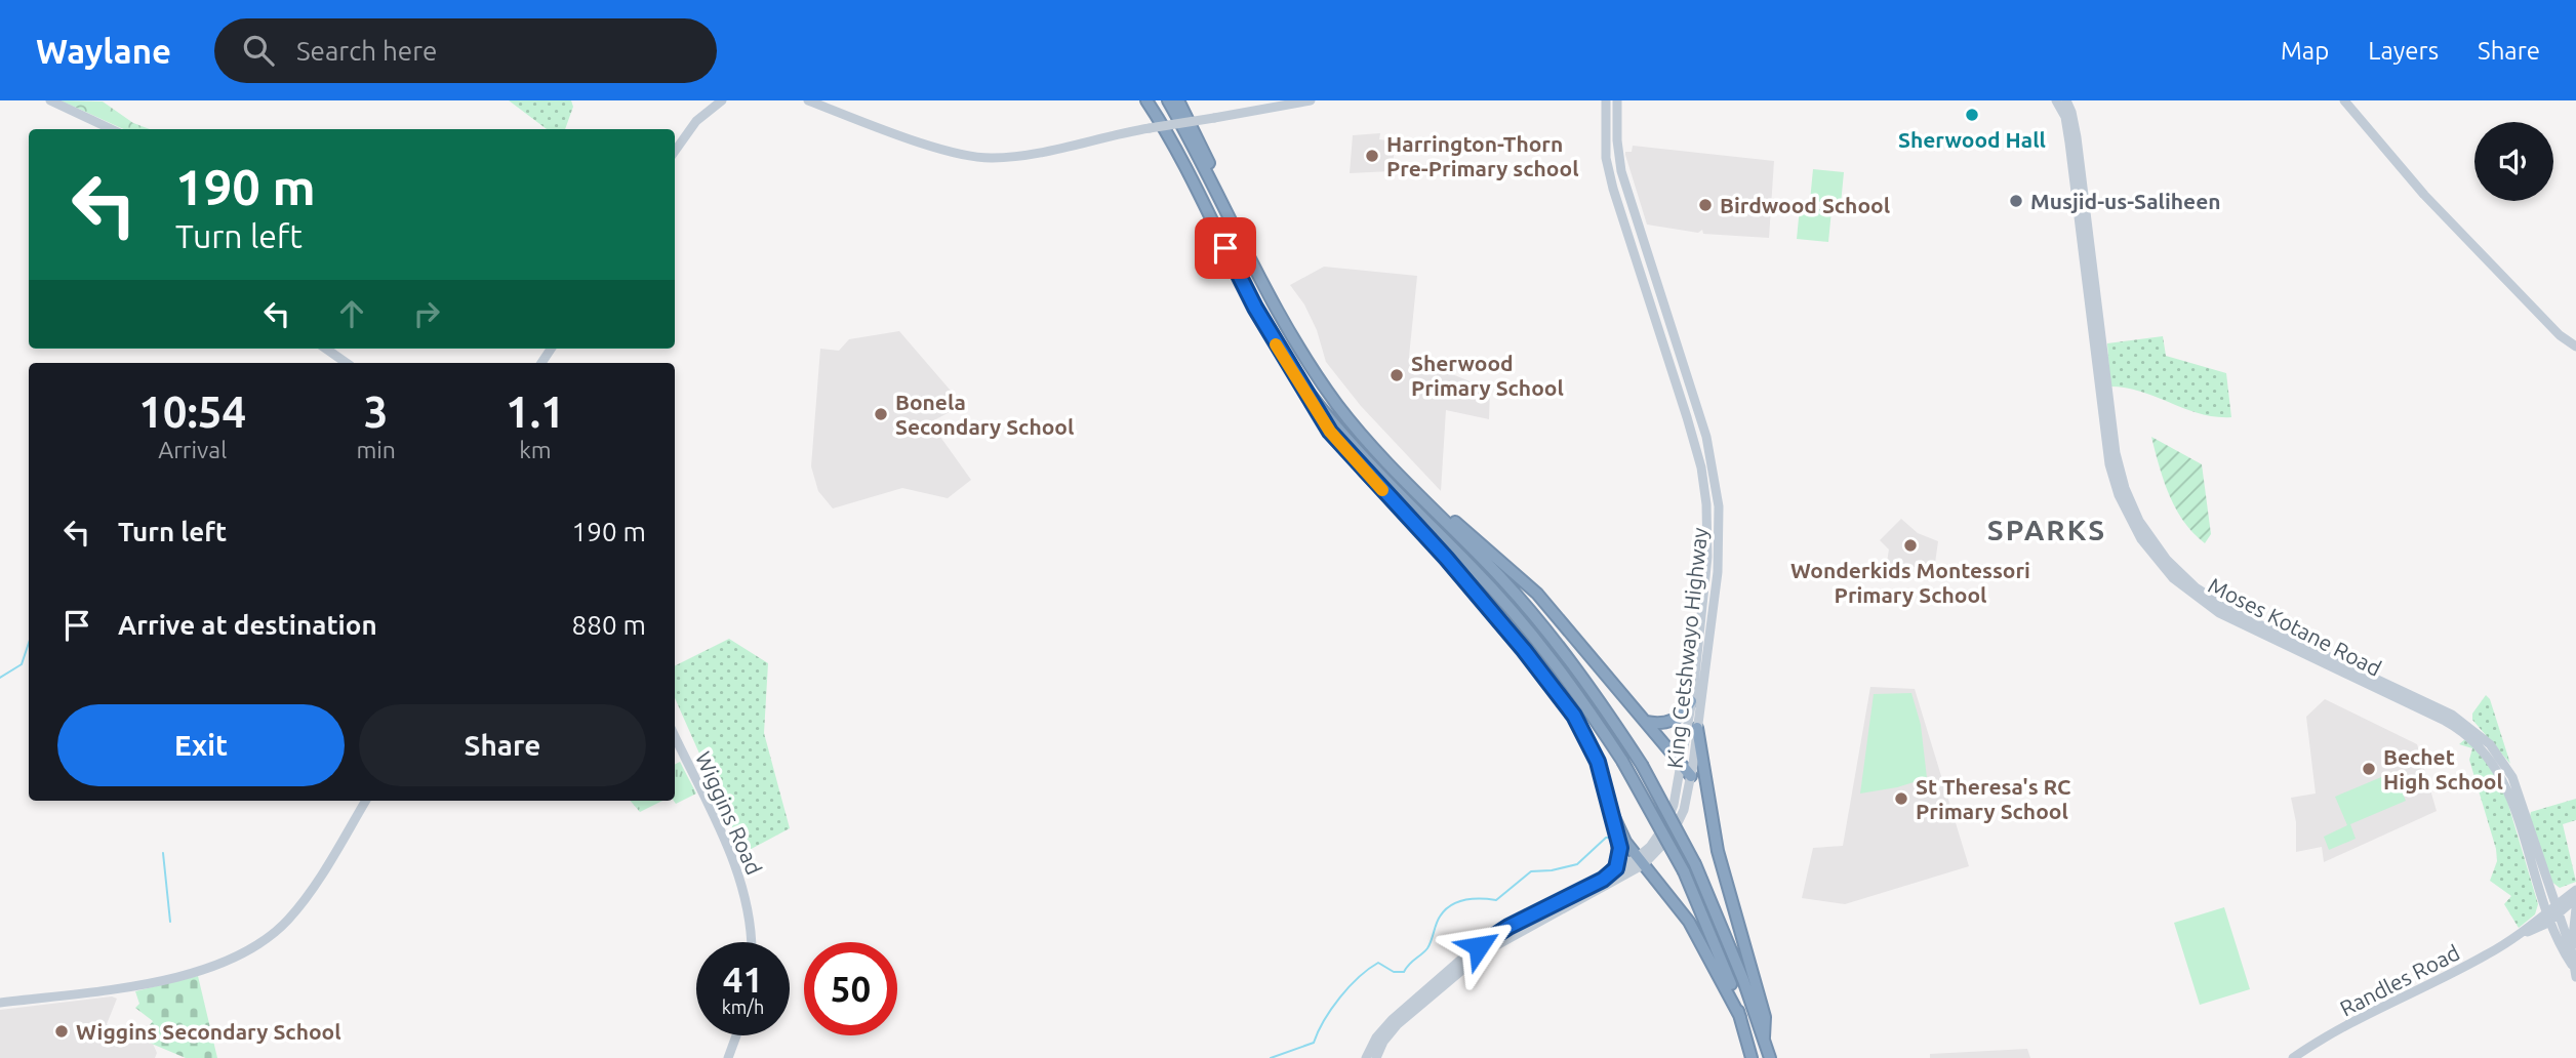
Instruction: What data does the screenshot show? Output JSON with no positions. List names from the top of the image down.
{
  "streets": {
    "street": [
      "Moses Kotane Road",
      "King Cetshwayo Highway",
      "Wiggins Road",
      "Randles Road"
    ]
  },
  "crossings": [
    ["Moses Kotane Road", "Randles Road"]
  ],
  "districts": ["SPARKS"],
  "places": [
    "Sherwood Hall",
    "Harrington-Thorn Pre-Primary school",
    "Musjid-us-Saliheen",
    "Birdwood School",
    "Sherwood Primary School",
    "Bonela Secondary School",
    "Wonderkids Montessori Primary School",
    "Bechet High School",
    "St Theresa's RC Primary School",
    "Wiggins Secondary School"
  ],
  "page": {
    "header": "Waylane",
    "search": "Search here",
    "nav": ["Map", "Layers", "Share"],
    "turn": ["190 m", "Turn left"],
    "eta": [
      "10:54",
      "Arrival",
      "3",
      "min",
      "1.1",
      "km"
    ],
    "list": [
      {
        "name": "Turn left",
        "value": "190 m"
      },
      {
        "name": "Arrive at destination",
        "value": "880 m"
      }
    ],
    "buttons": ["Exit", "Share"],
    "speed": "41 km/h",
    "limit": "50"
  }
}
